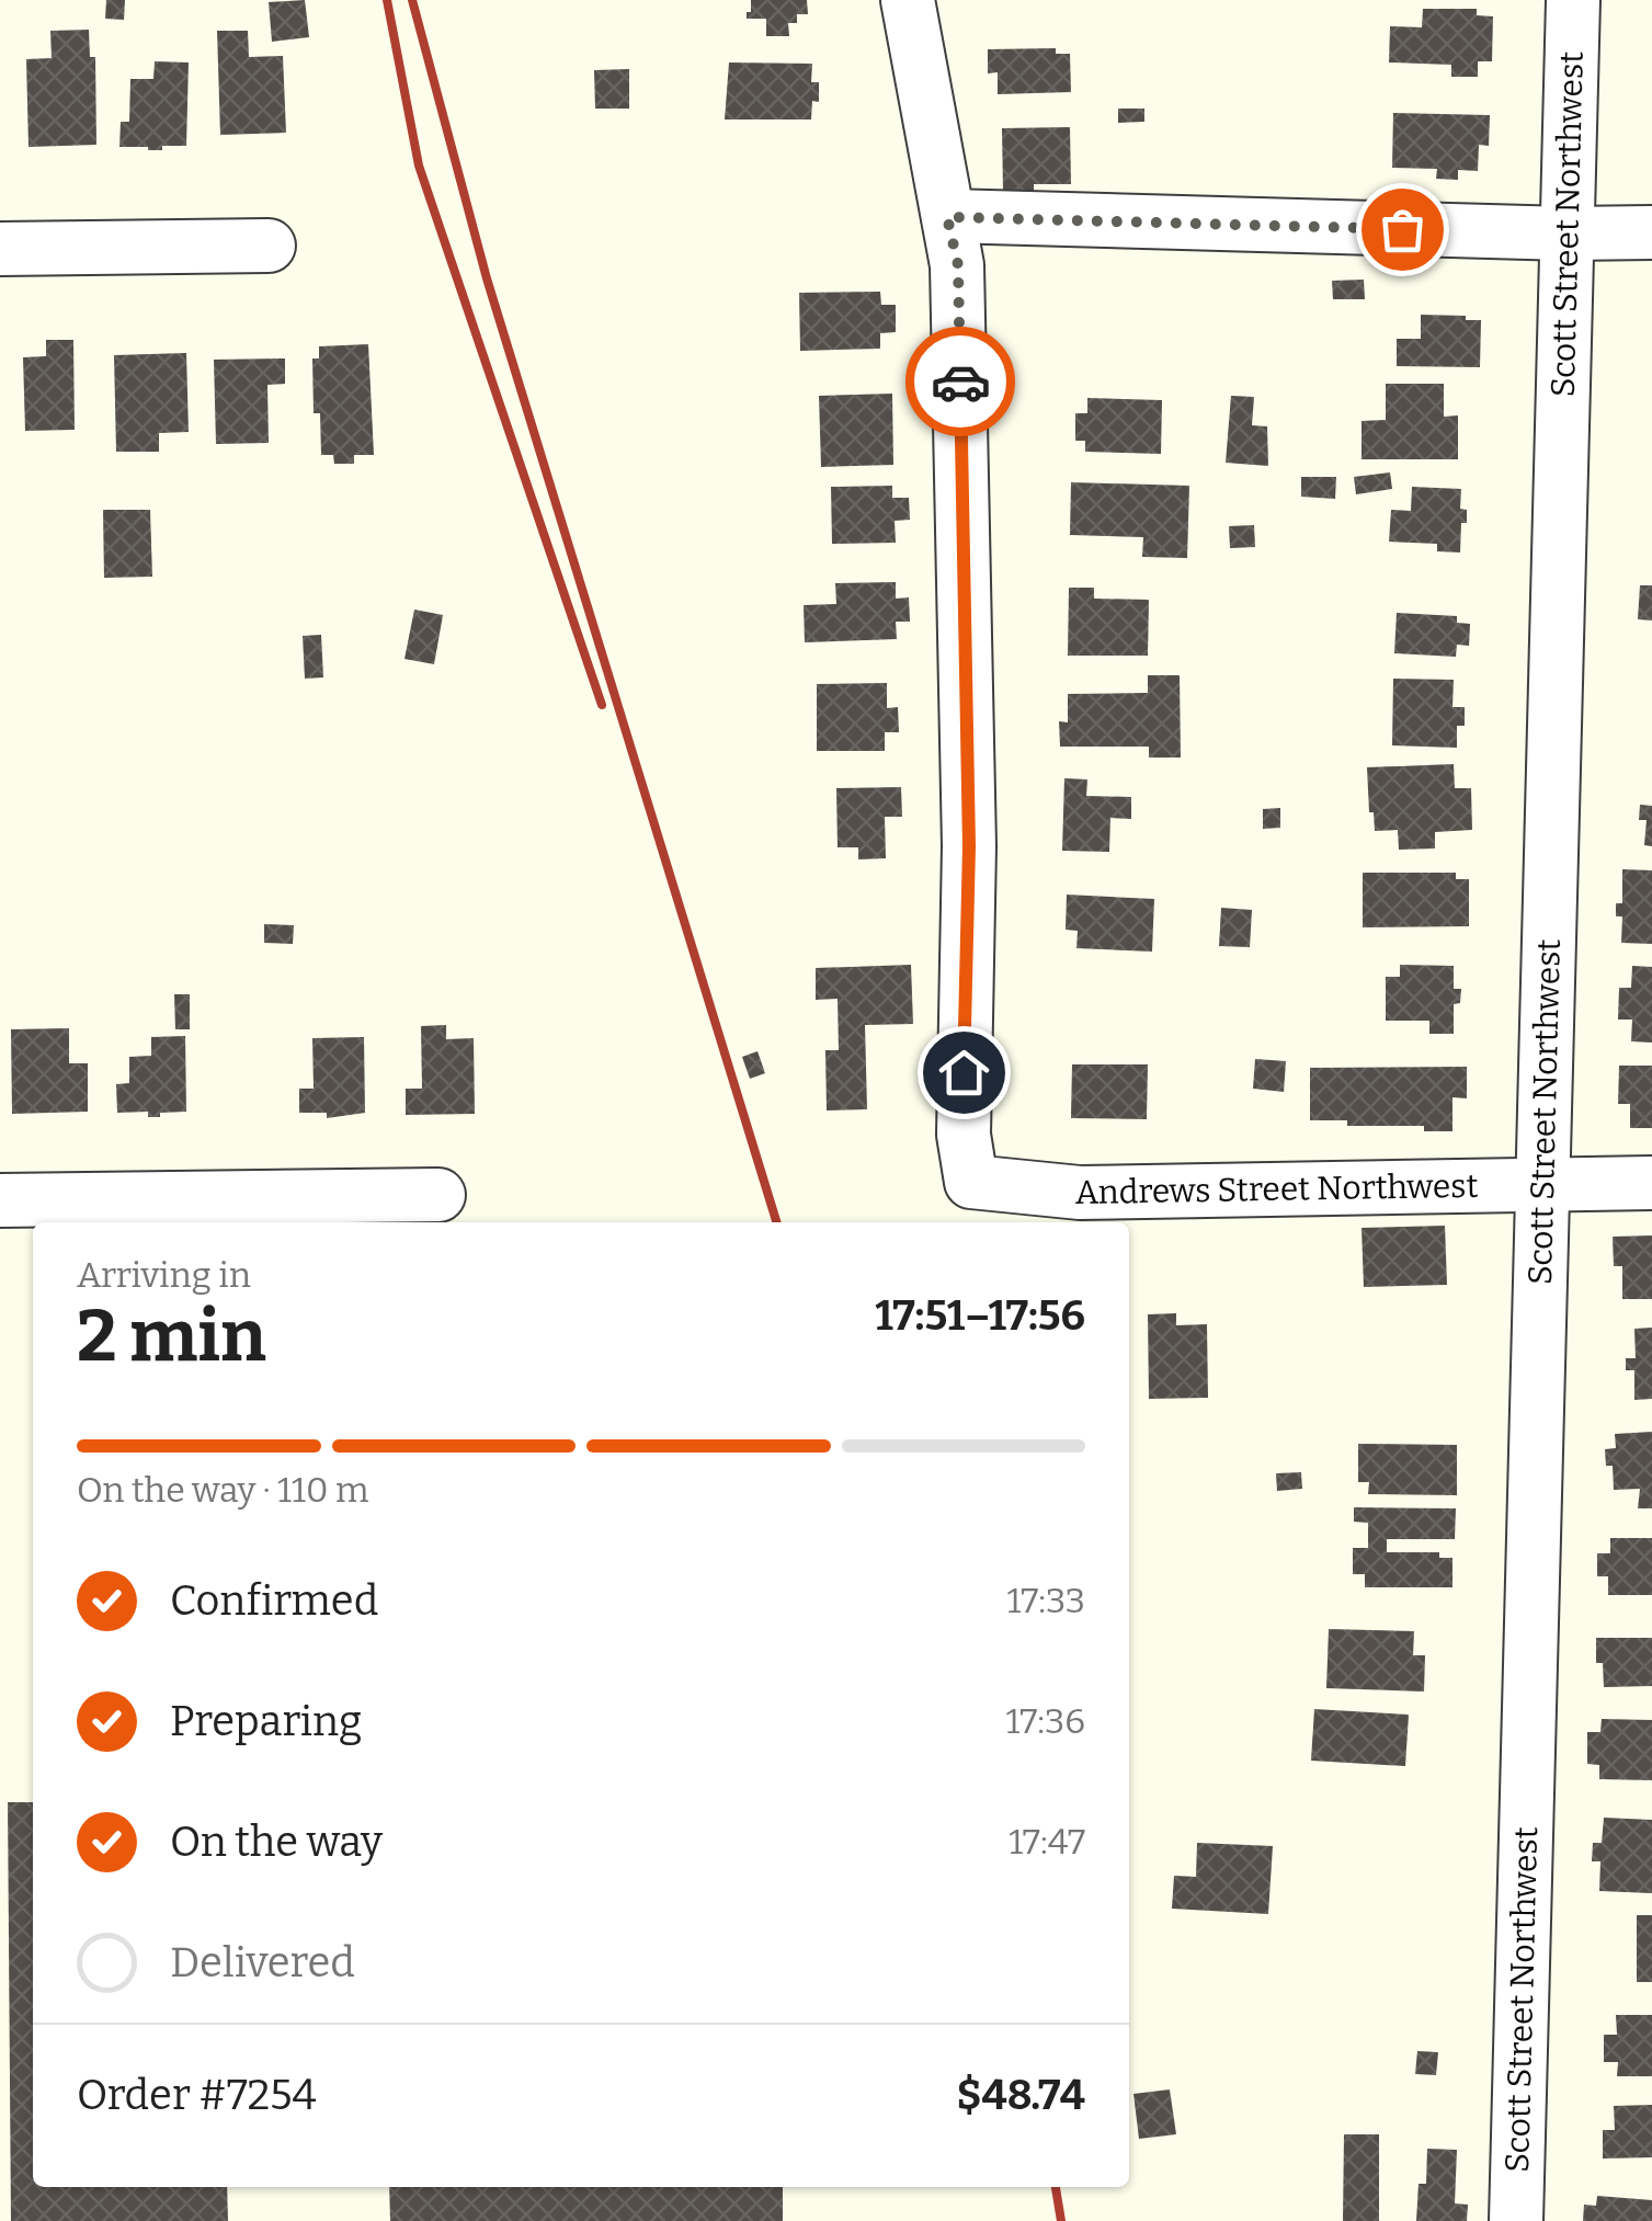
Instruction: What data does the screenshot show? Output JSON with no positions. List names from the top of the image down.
{
  "streets": {
    "street": ["Scott Street Northwest", "Andrews Street Northwest"]
  },
  "crossings": [
    ["Scott Street Northwest", "Andrews Street Northwest"]
  ],
  "page": {
    "heading": ["2 min", "Arriving in", "17:51–17:56"],
    "panel": ["Order #7254", "$48.74"],
    "bar": "On the way · 110 m",
    "list": [
      ["Confirmed", "17:33"],
      ["Preparing", "17:36"],
      ["On the way", "17:47"],
      "Delivered"
    ]
  }
}
